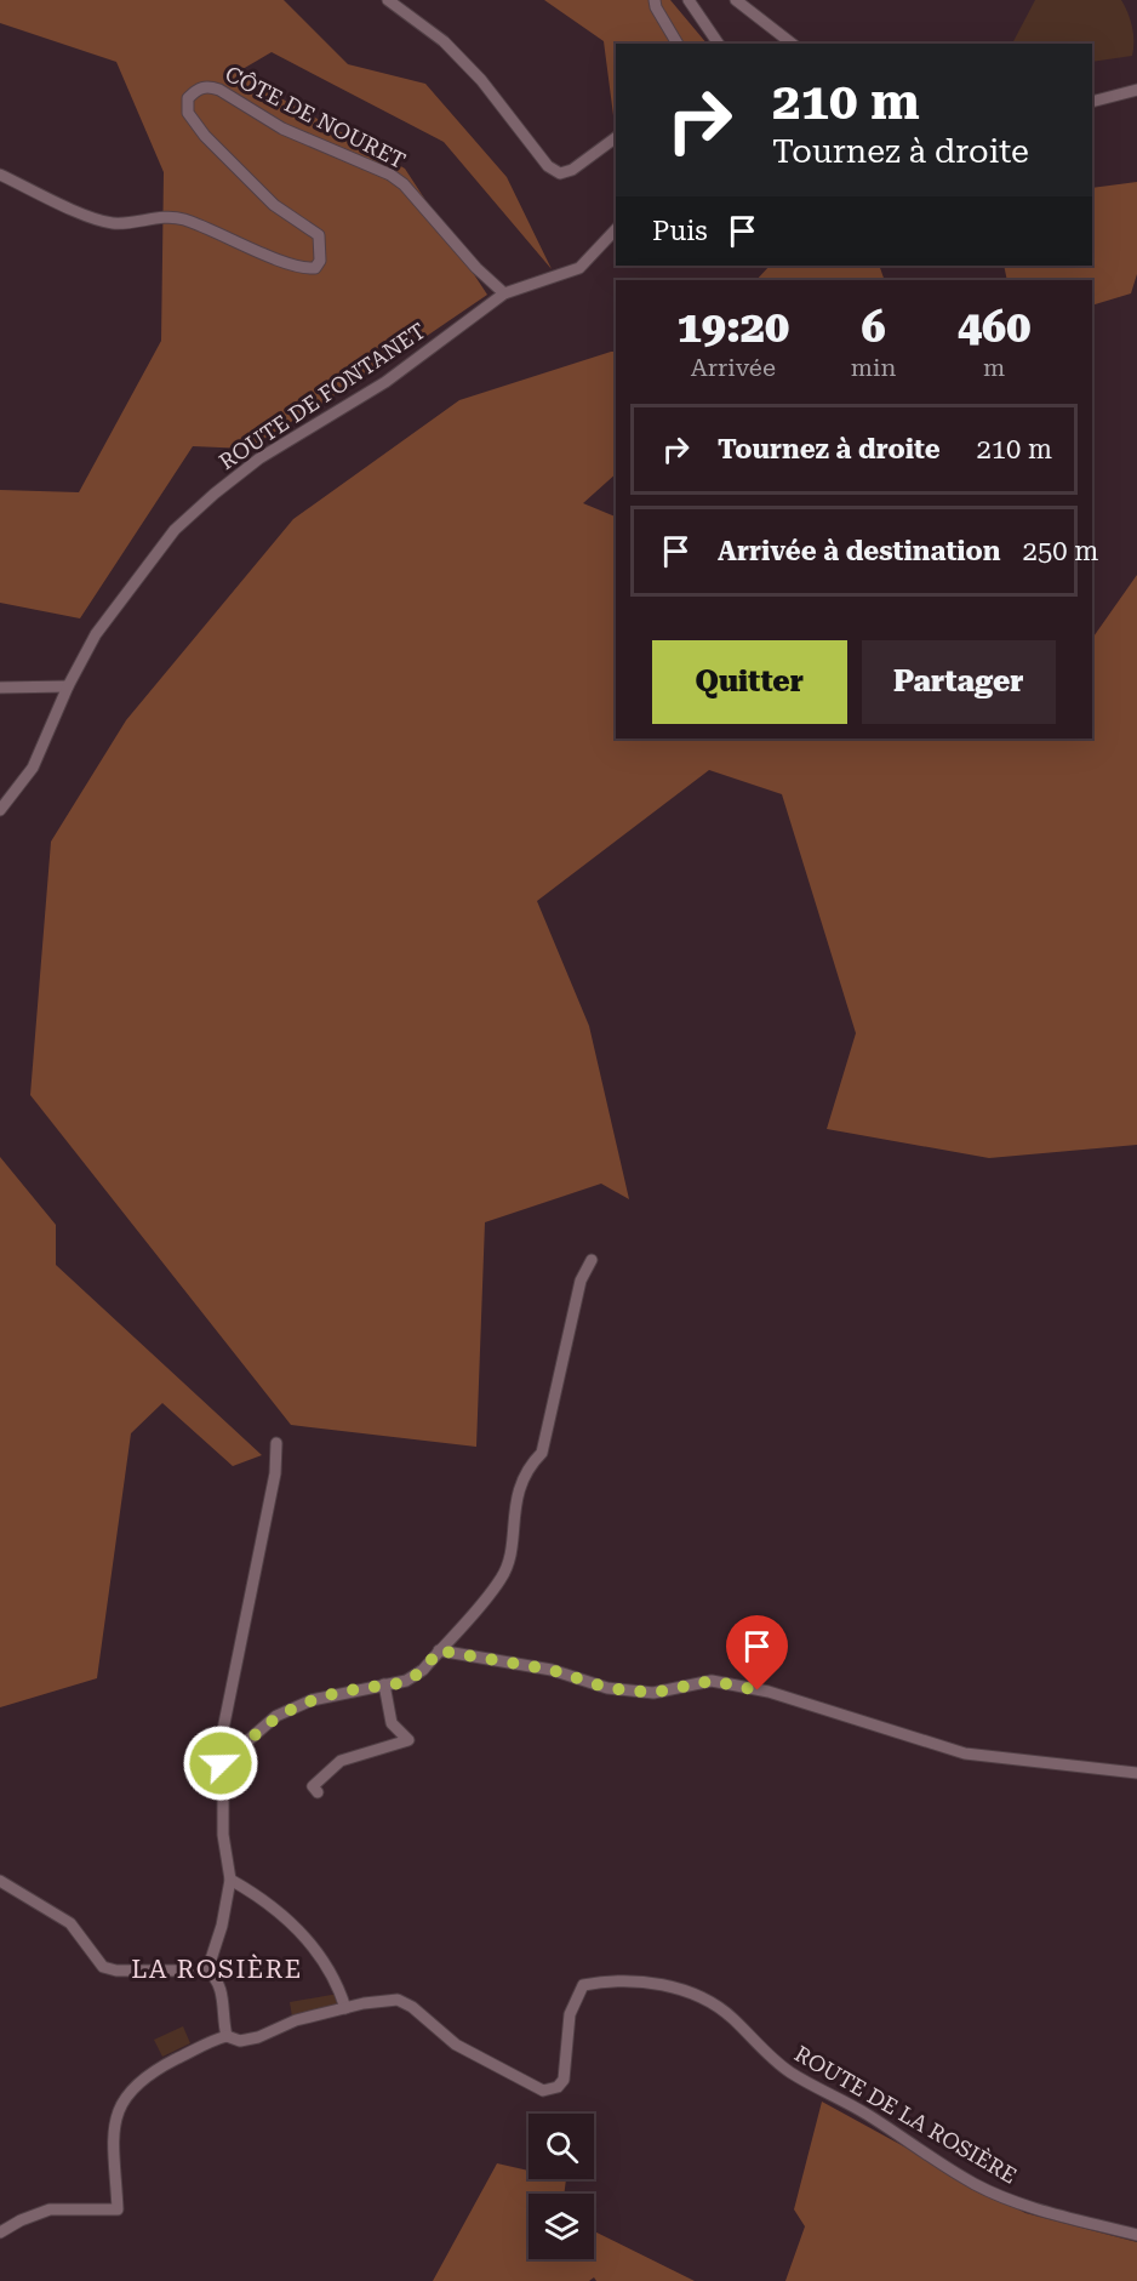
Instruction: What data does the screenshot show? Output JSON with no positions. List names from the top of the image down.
{
  "streets": {
    "street": ["CÔTE DE NOURET", "ROUTE DE FONTANET", "ROUTE DE LA ROSIÈRE"]
  },
  "crossings": [
    ["CÔTE DE NOURET", "ROUTE DE FONTANET"]
  ],
  "districts": ["LA ROSIÈRE"],
  "page": {
    "turn": ["210 m", "Tournez à droite"],
    "then": "Puis",
    "eta": [
      "19:20",
      "Arrivée",
      "6",
      "min",
      "460",
      "m"
    ],
    "list": [
      {
        "name": "Tournez à droite",
        "value": "210 m"
      },
      {
        "name": "Arrivée à destination",
        "value": "250 m"
      }
    ],
    "buttons": ["Quitter", "Partager"]
  }
}
